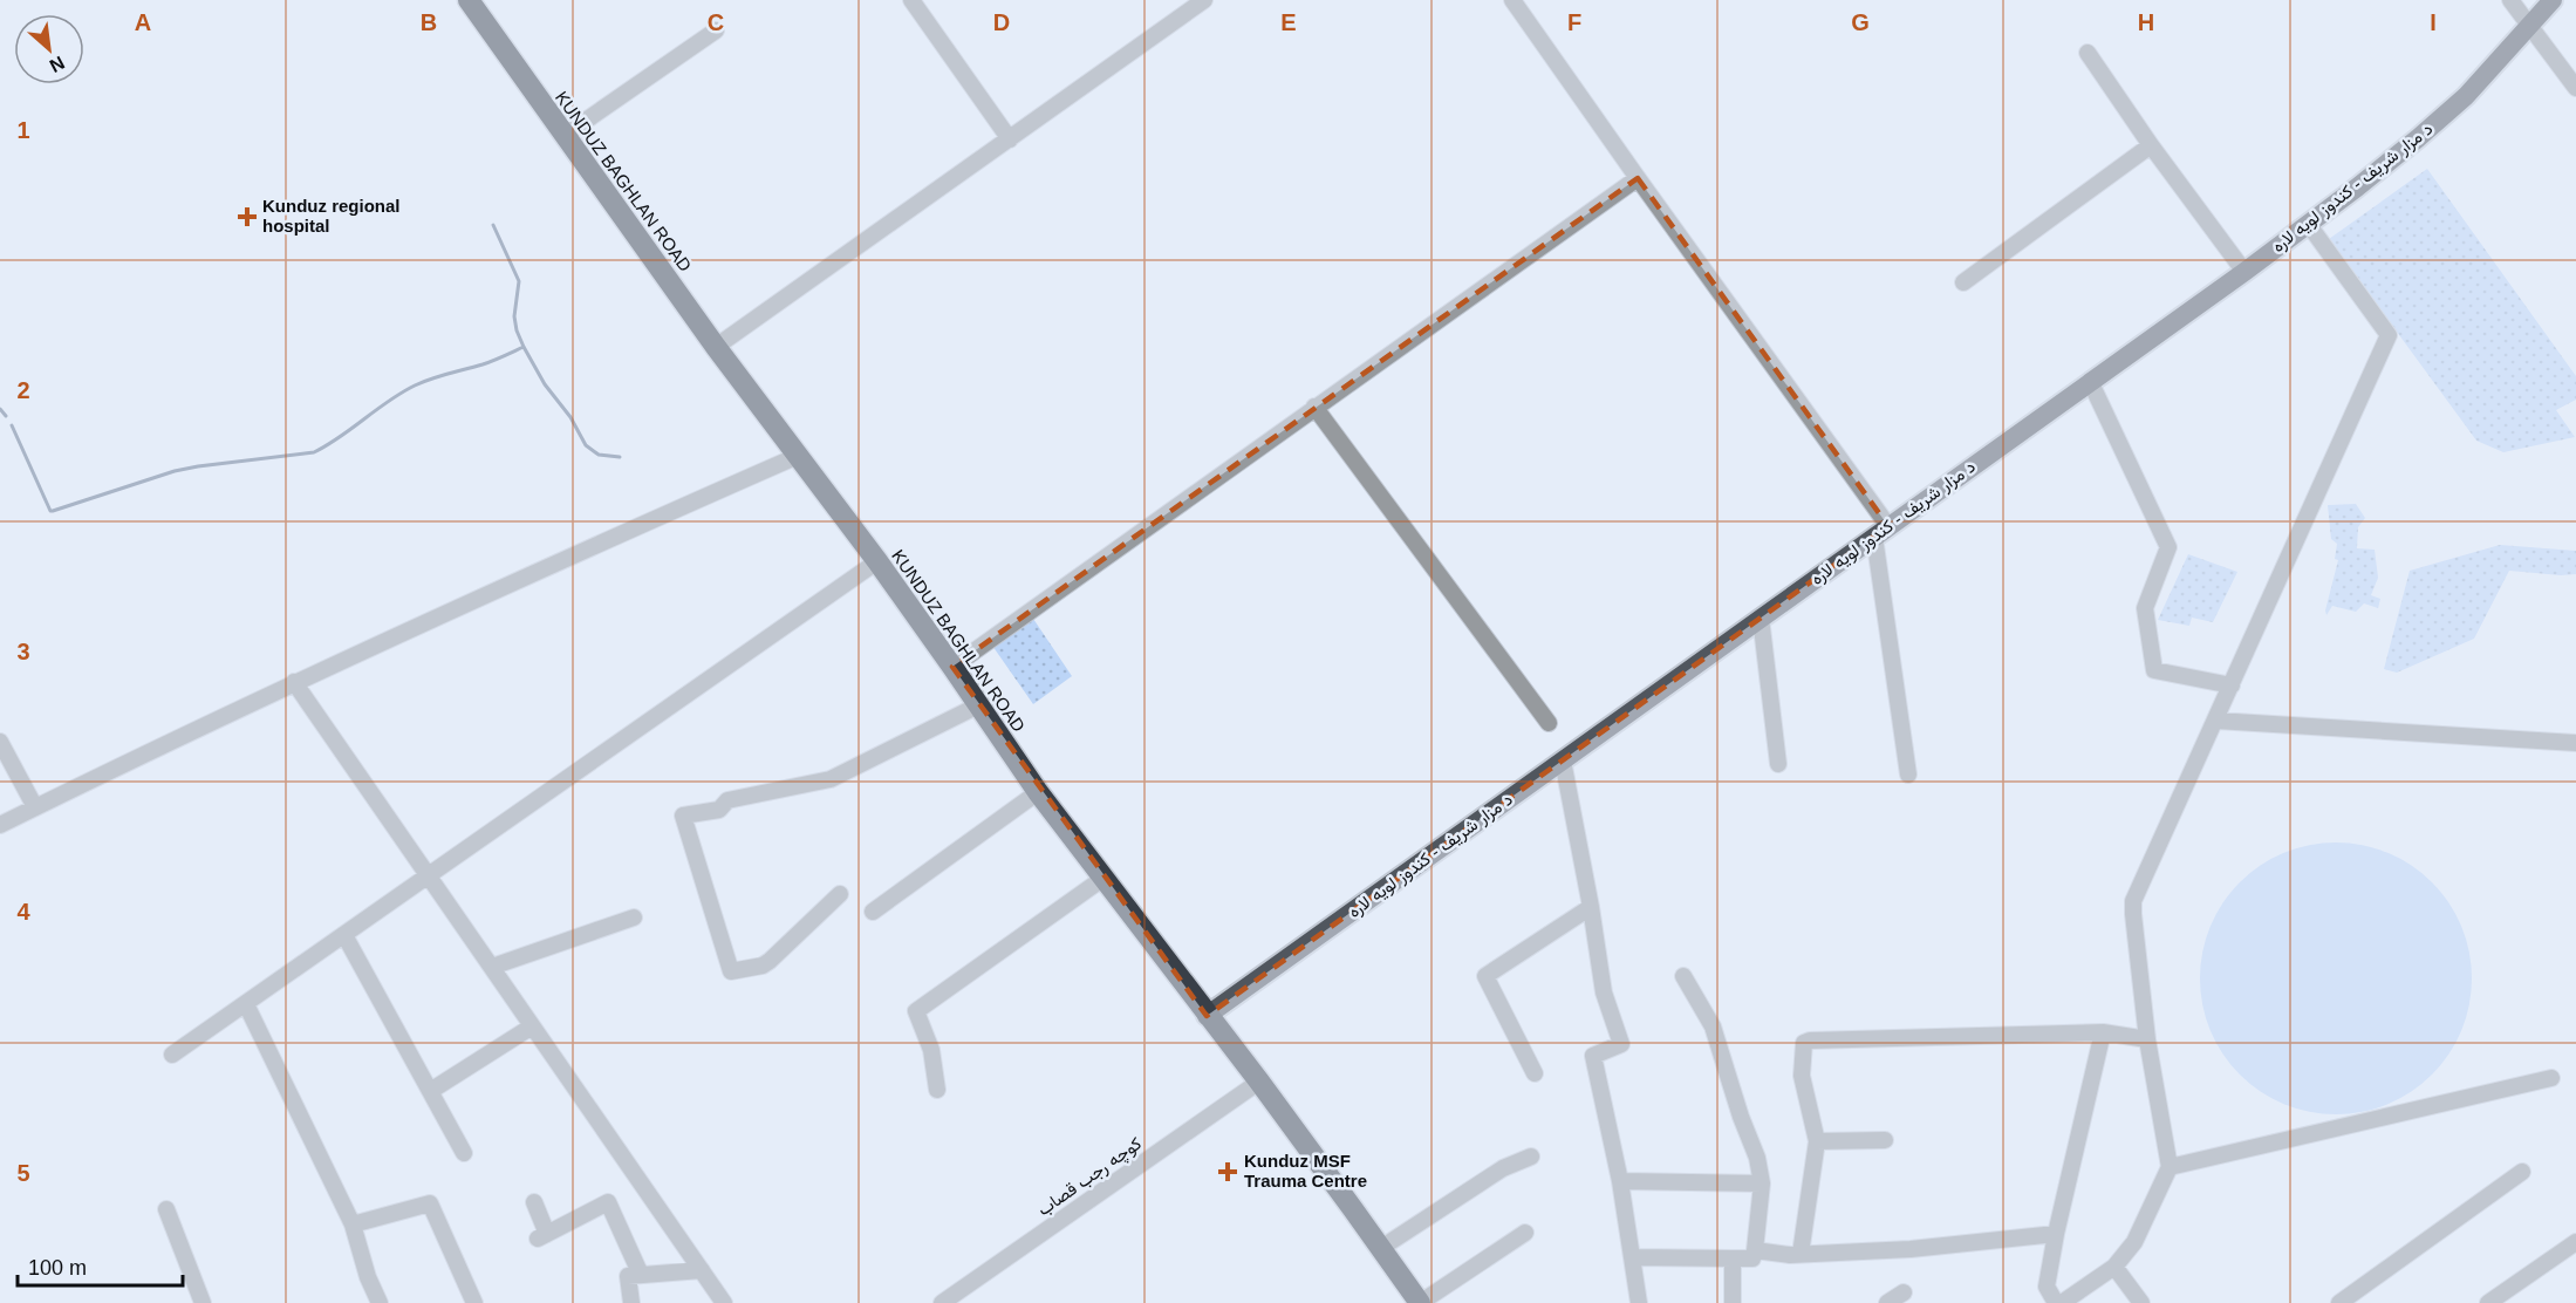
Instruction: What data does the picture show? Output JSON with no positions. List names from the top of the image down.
{
  "streets": {
    "highway": ["KUNDUZ BAGHLAN ROAD"],
    "main road": ["د مزار شریف - کندوز لویه لاره"],
    "street": ["کوچه رجب قصاب"]
  },
  "crossings": [
    ["KUNDUZ BAGHLAN ROAD", "د مزار شریف - کندوز لویه لاره"],
    ["KUNDUZ BAGHLAN ROAD", "کوچه رجب قصاب"]
  ],
  "places": {
    "health": ["Kunduz regional hospital", "Kunduz MSF Trauma Centre"]
  },
  "scale_bar": "100 m",
  "north": "bottom right",
  "grid": {
    "columns": [
      "A",
      "B",
      "C",
      "D",
      "E",
      "F",
      "G",
      "H",
      "I"
    ],
    "rows": [
      "1",
      "2",
      "3",
      "4",
      "5"
    ]
  }
}
